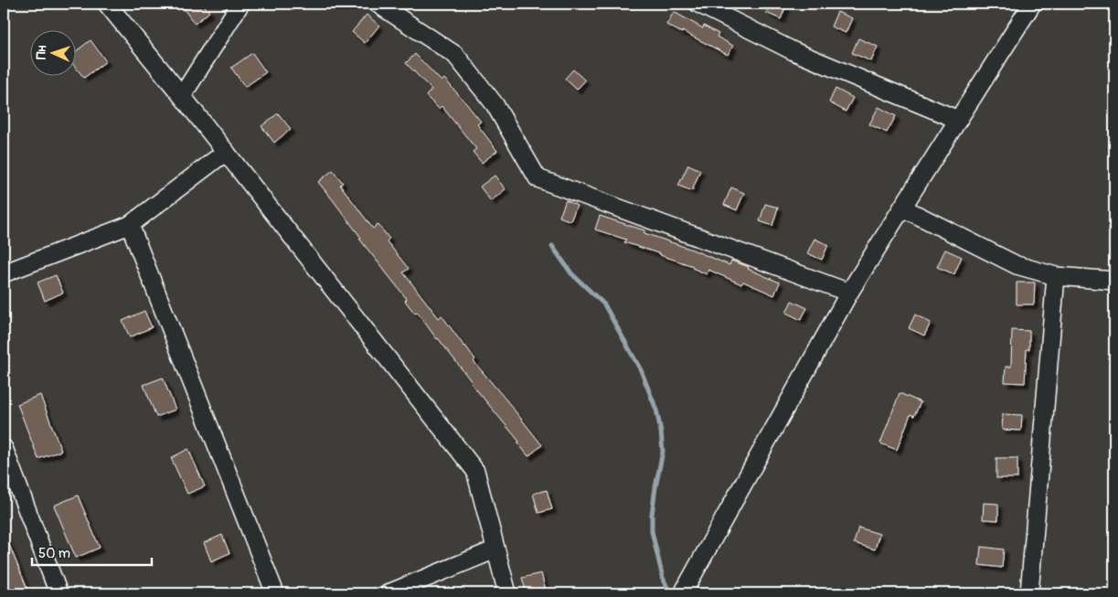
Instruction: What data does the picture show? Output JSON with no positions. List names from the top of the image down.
{
  "scale_bar": "50 m",
  "north": "left"
}
